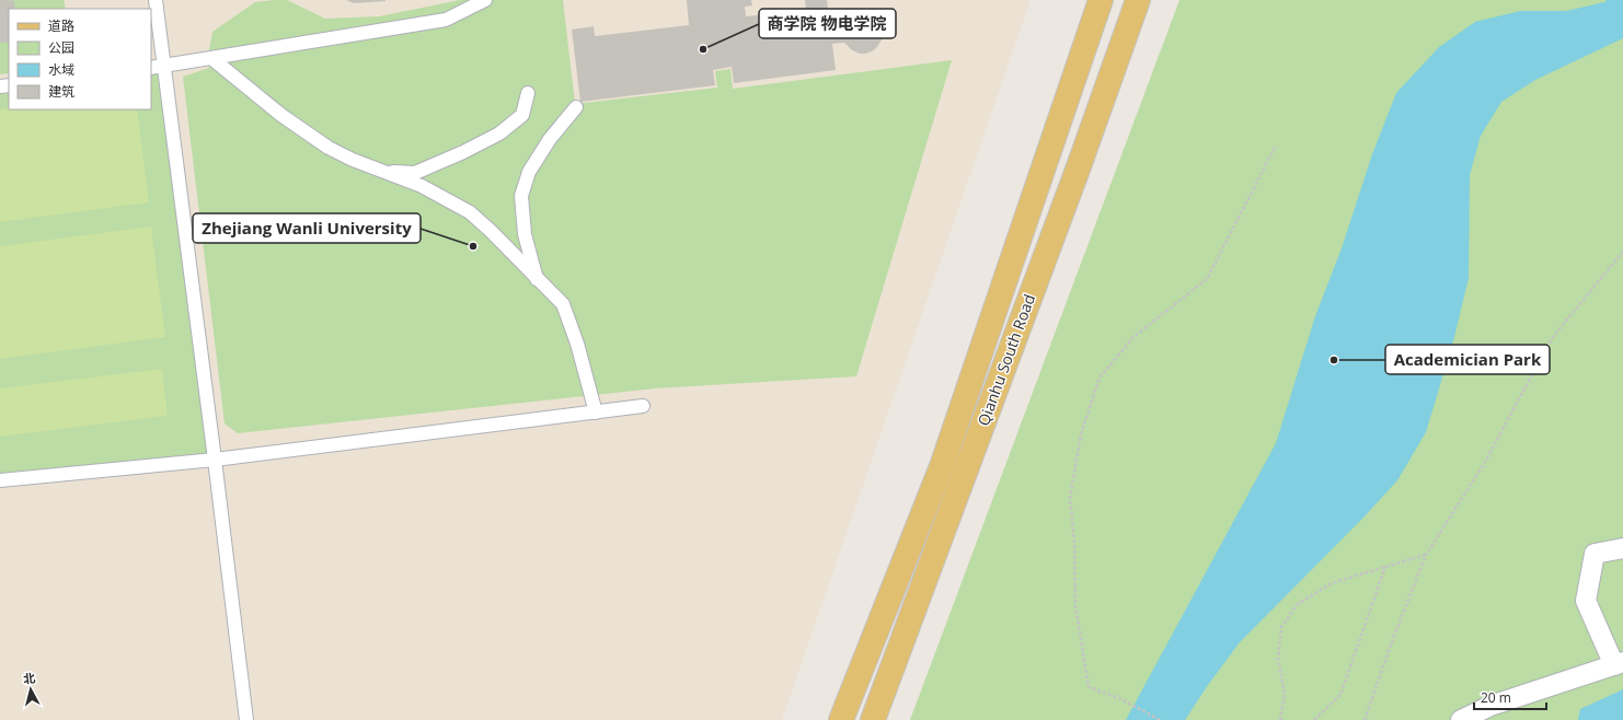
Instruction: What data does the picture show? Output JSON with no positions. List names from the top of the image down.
{
  "streets": {
    "main road": ["Qianhu South Road"]
  },
  "places": ["商学院 物电学院", "Zhejiang Wanli University", "Academician Park"],
  "legend": [
    "道路",
    "公园",
    "水域",
    "建筑"
  ],
  "scale_bar": "20 m",
  "north": "top"
}
